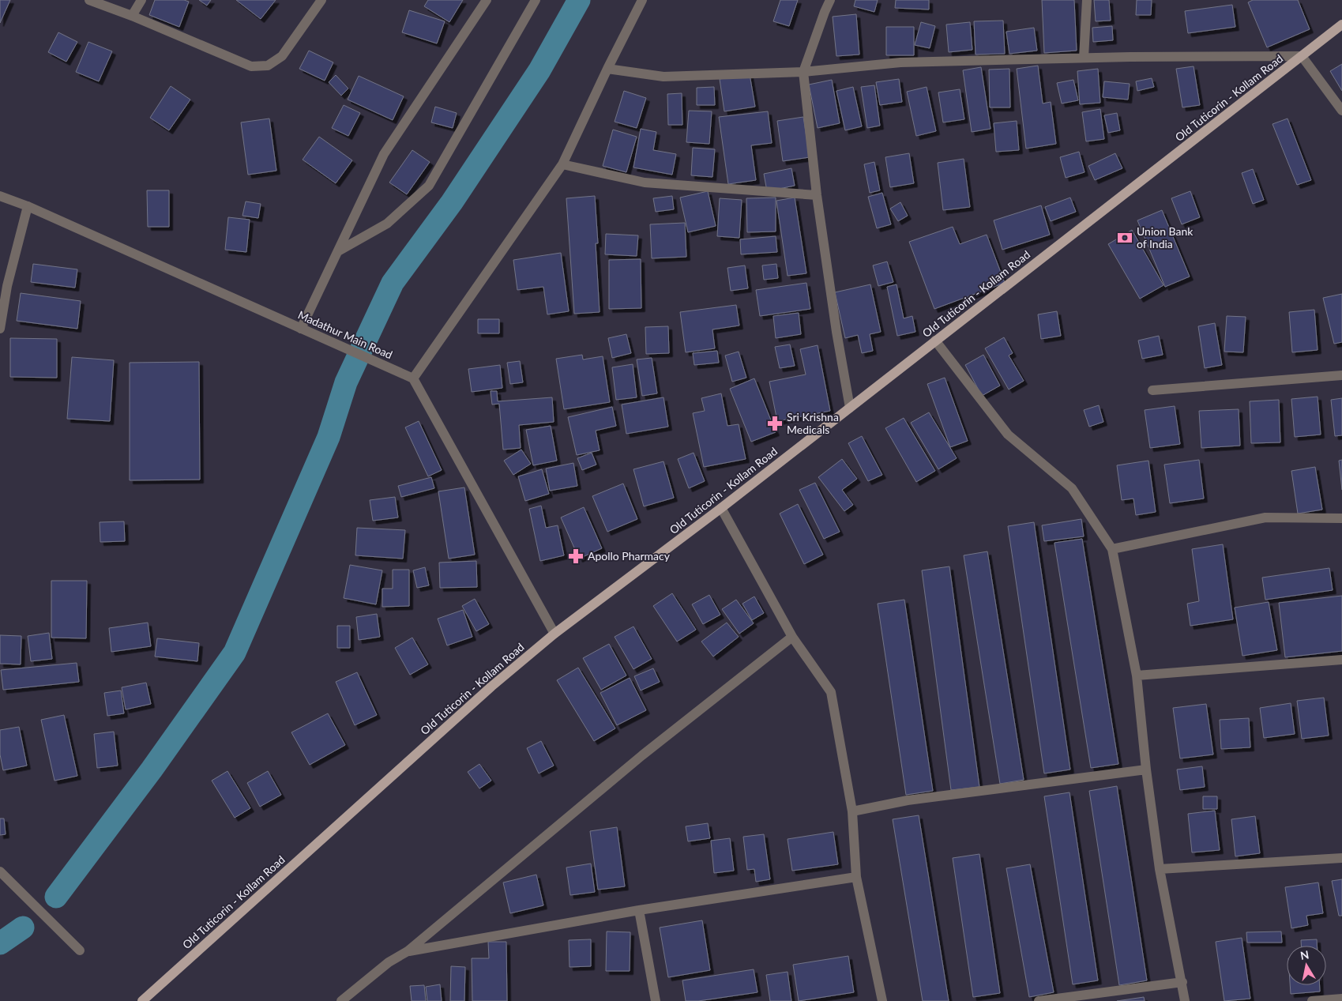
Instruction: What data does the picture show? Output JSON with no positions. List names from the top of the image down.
{
  "streets": {
    "main road": ["Old Tuticorin - Kollam Road"],
    "street": ["Madathur Main Road"]
  },
  "places": {
    "bank": ["Union Bank of India"],
    "pharmacy": ["Sri Krishna Medicals", "Apollo Pharmacy"]
  },
  "north": "top"
}
